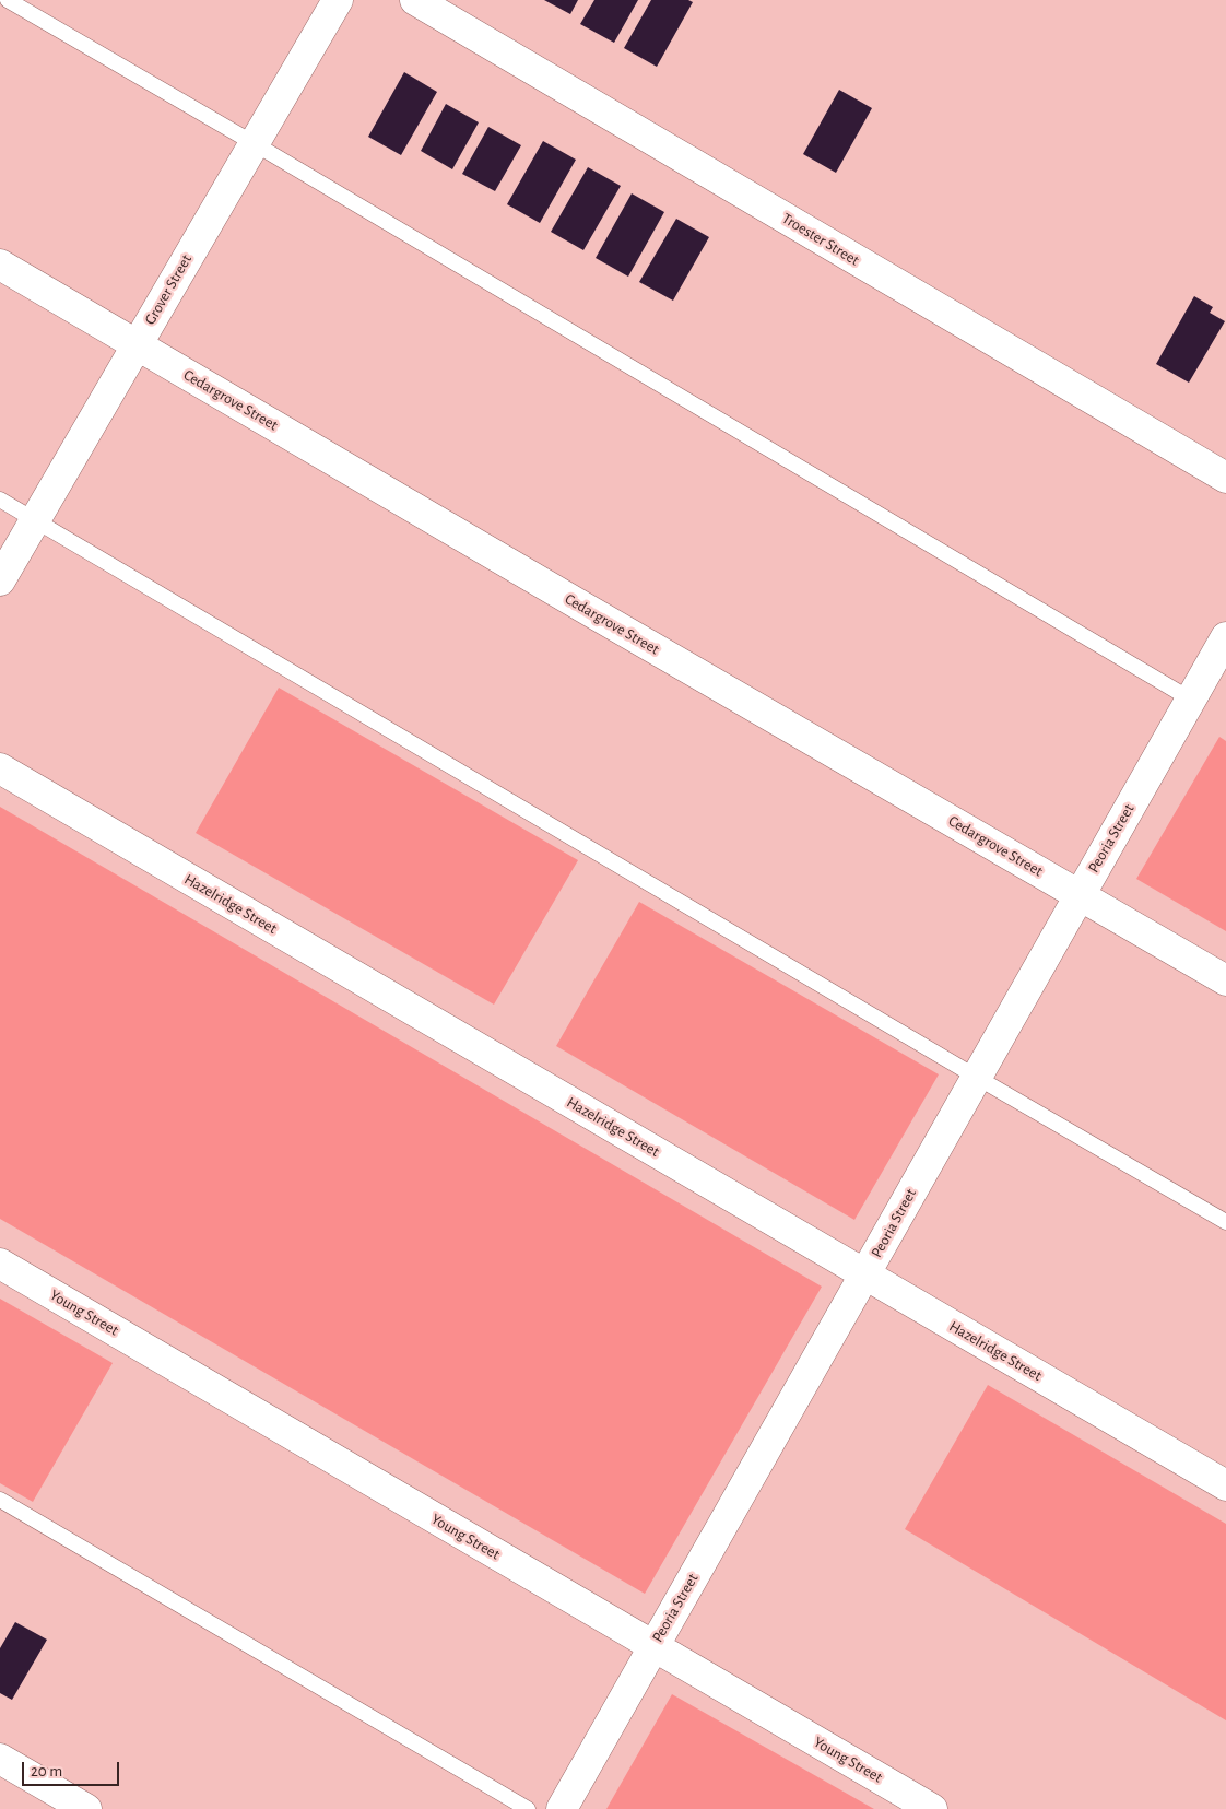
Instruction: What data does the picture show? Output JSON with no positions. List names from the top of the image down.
{
  "streets": {
    "street": [
      "Troester Street",
      "Grover Street",
      "Cedargrove Street",
      "Peoria Street",
      "Hazelridge Street",
      "Young Street"
    ]
  },
  "crossings": [
    ["Grover Street", "Cedargrove Street"],
    ["Cedargrove Street", "Peoria Street"],
    ["Peoria Street", "Hazelridge Street"],
    ["Peoria Street", "Young Street"]
  ],
  "scale_bar": "20 m"
}
